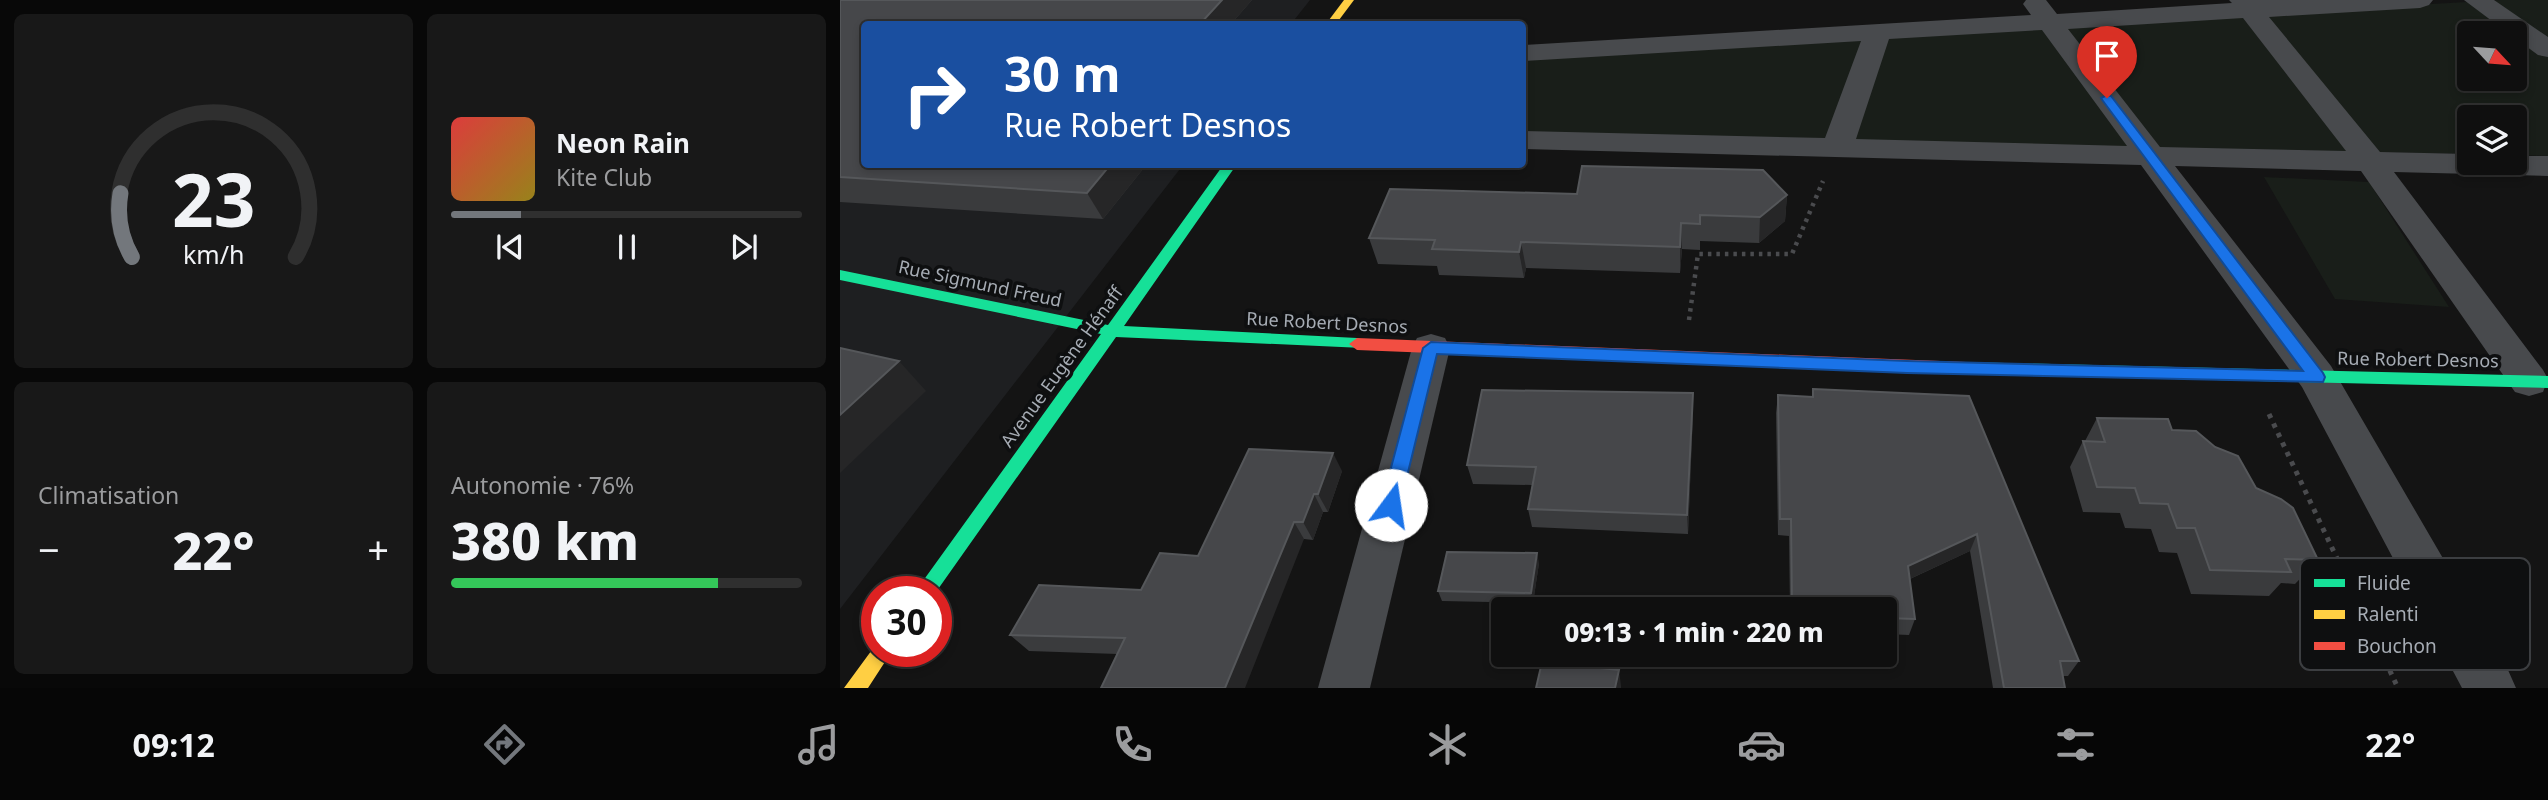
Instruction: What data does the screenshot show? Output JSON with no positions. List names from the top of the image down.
{
  "streets": {
    "street": ["Rue Sigmund Freud", "Rue Robert Desnos", "Avenue Eugène Hénaff"]
  },
  "crossings": [
    ["Rue Sigmund Freud", "Rue Robert Desnos"],
    ["Rue Sigmund Freud", "Avenue Eugène Hénaff"],
    ["Rue Robert Desnos", "Avenue Eugène Hénaff"]
  ],
  "legend": ["Fluide", "Ralenti", "Bouchon"],
  "north": "bottom right",
  "page": {
    "turn": ["30 m", "Rue Robert Desnos"],
    "song": ["Neon Rain", "Kite Club"],
    "tile": [
      "Climatisation",
      ["Autonomie · 76%", "380 km"]
    ],
    "heat": ["−", "22°", "+"],
    "limit": "30",
    "trip": "09:13 · 1 min · 220 m",
    "tabs": ["09:12", "22°"],
    "gauge": ["23", "km/h"]
  }
}
